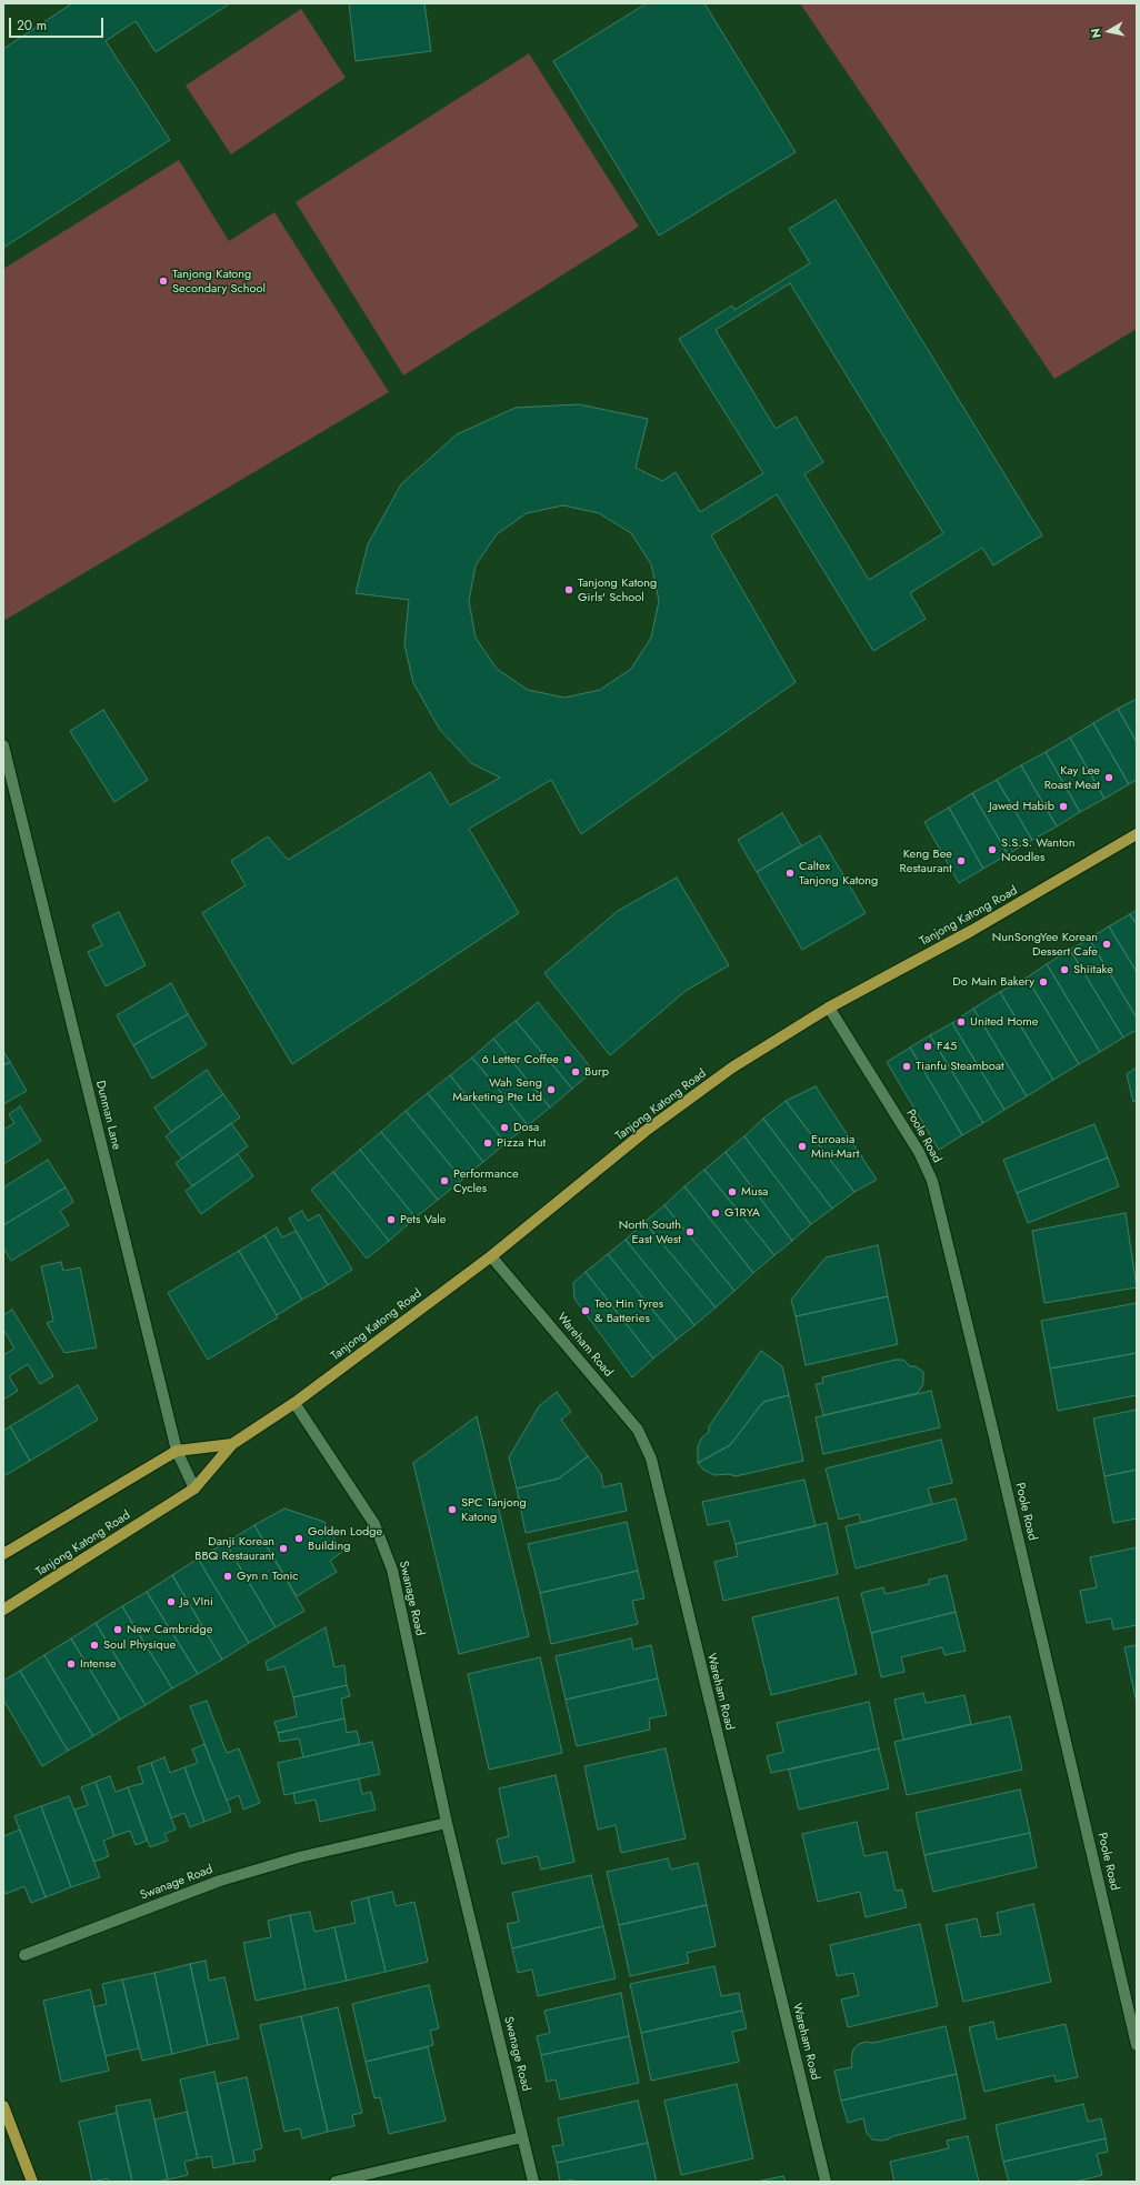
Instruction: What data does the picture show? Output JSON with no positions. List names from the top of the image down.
{
  "streets": {
    "main road": ["Tanjong Katong Road"],
    "street": [
      "Dunman Lane",
      "Poole Road",
      "Wareham Road",
      "Swanage Road"
    ]
  },
  "crossings": [
    ["Tanjong Katong Road", "Dunman Lane"],
    ["Tanjong Katong Road", "Poole Road"],
    ["Tanjong Katong Road", "Wareham Road"],
    ["Tanjong Katong Road", "Swanage Road"]
  ],
  "places": [
    "Tanjong Katong Secondary School",
    "Tanjong Katong Girls' School",
    "Kay Lee Roast Meat",
    "Jawed Habib",
    "S.S.S. Wanton Noodles",
    "Keng Bee Restaurant",
    "Caltex Tanjong Katong",
    "NunSongYee Korean Dessert Cafe",
    "Shiitake",
    "Do Main Bakery",
    "United Home",
    "F45",
    "6 Letter Coffee",
    "Tianfu Steamboat",
    "Burp",
    "Wah Seng Marketing Pte Ltd",
    "Dosa",
    "Pizza Hut",
    "Euroasia Mini-Mart",
    "Performance Cycles",
    "Musa",
    "G1RYA",
    "Pets Vale",
    "North South East West",
    "Teo Hin Tyres & Batteries",
    "SPC Tanjong Katong",
    "Golden Lodge Building",
    "Danji Korean BBQ Restaurant",
    "Gyn n Tonic",
    "Ja VIni",
    "New Cambridge",
    "Soul Physique",
    "Intense"
  ],
  "scale_bar": "20 m",
  "north": "left"
}
